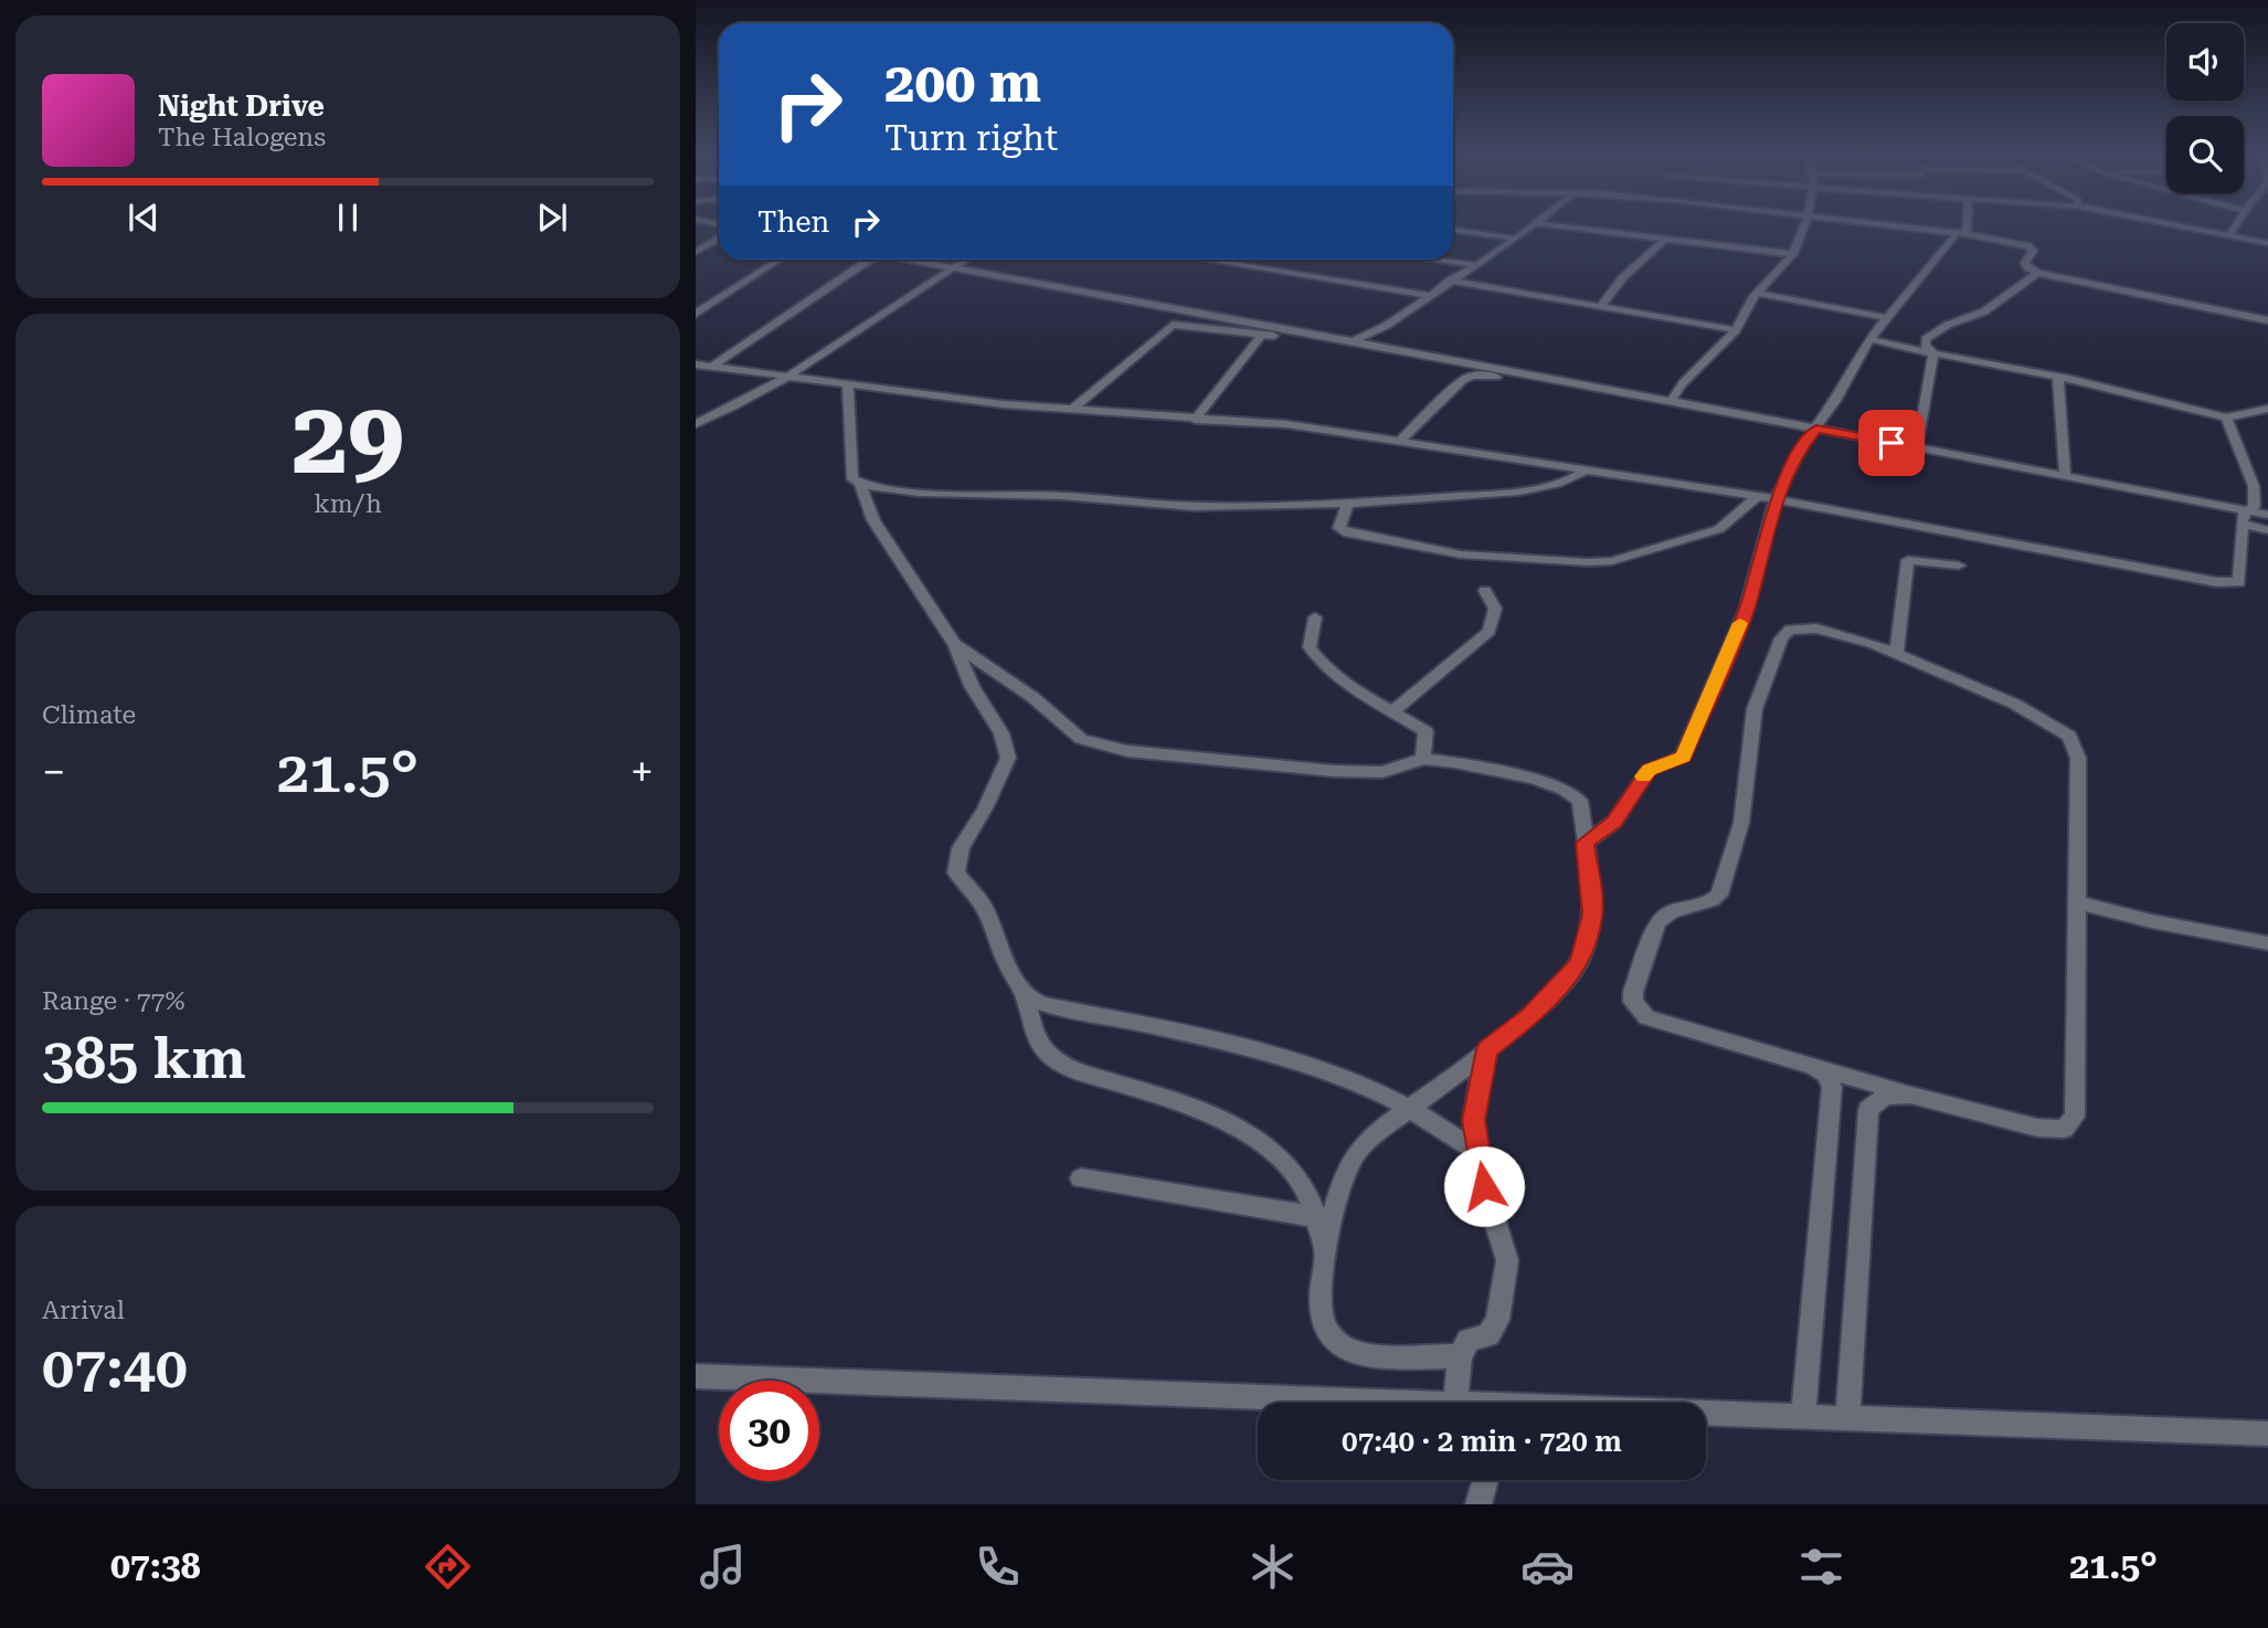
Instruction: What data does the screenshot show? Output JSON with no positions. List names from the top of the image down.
{
  "page": {
    "turn": ["200 m", "Turn right"],
    "song": ["Night Drive", "The Halogens"],
    "then": "Then",
    "tile": [
      ["29", "km/h"],
      "Climate",
      ["Range · 77%", "385 km"],
      ["Arrival", "07:40"]
    ],
    "heat": ["−", "21.5°", "+"],
    "limit": "30",
    "trip": "07:40 · 2 min · 720 m",
    "tabs": ["07:38", "21.5°"]
  }
}
